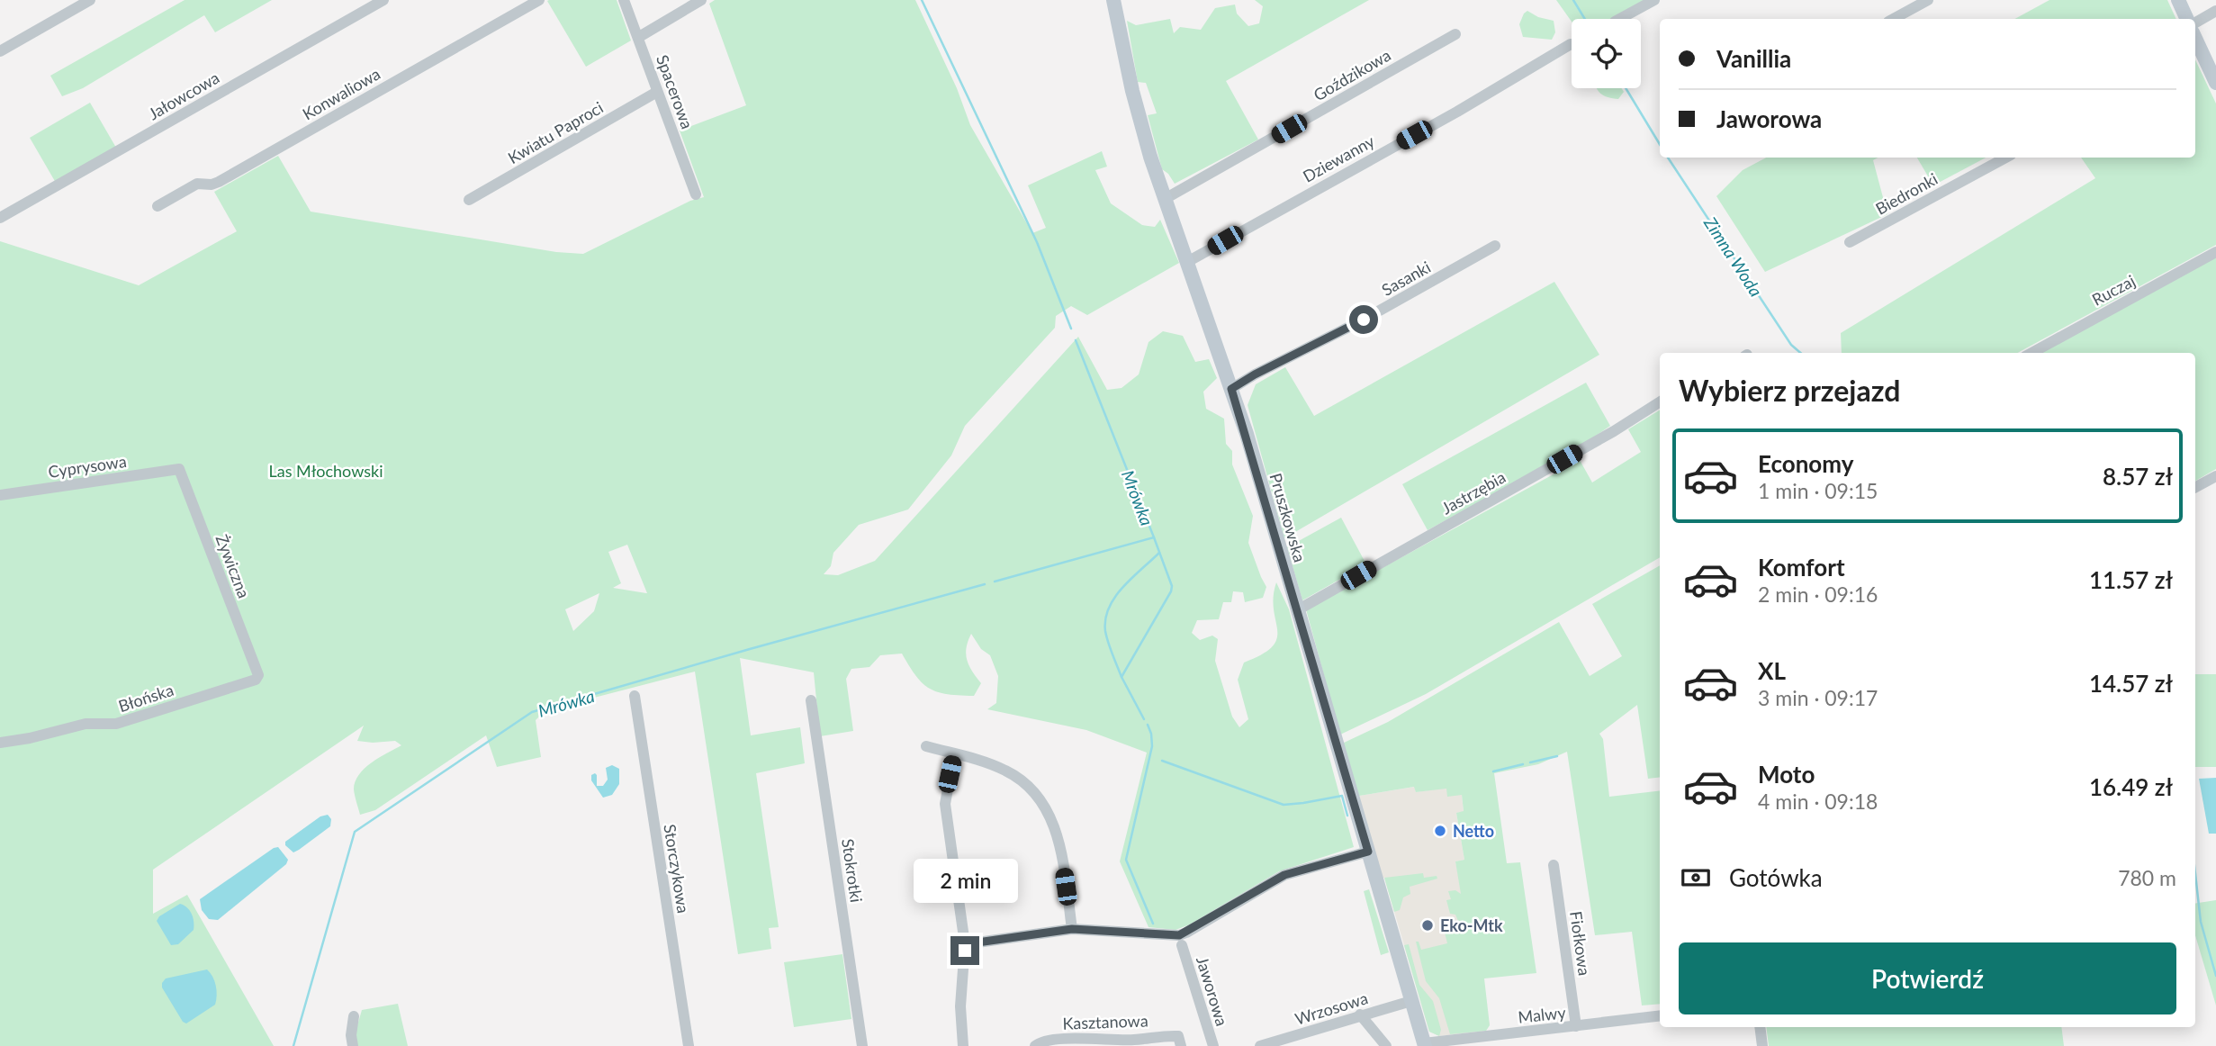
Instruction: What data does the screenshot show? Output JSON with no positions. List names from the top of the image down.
{
  "streets": {
    "street": [
      "Goździkowa",
      "Spacerowa",
      "Konwaliowa",
      "Jałowcowa",
      "Kwiatu Paproci",
      "Dziewanny",
      "Biedronki",
      "Sasanki",
      "Ruczaj",
      "Cyprysowa",
      "Jastrzębia",
      "Pruszkowska",
      "Żywiczna",
      "Błońska",
      "Storczykowa",
      "Stokrotki",
      "Fiołkowa",
      "Jaworowa",
      "Wrzosowa",
      "Malwy",
      "Kasztanowa"
    ]
  },
  "crossings": [
    ["Goździkowa", "Pruszkowska"],
    ["Spacerowa", "Kwiatu Paproci"],
    ["Dziewanny", "Pruszkowska"],
    ["Sasanki", "Pruszkowska"],
    ["Cyprysowa", "Żywiczna"],
    ["Jastrzębia", "Pruszkowska"],
    ["Pruszkowska", "Wrzosowa"],
    ["Pruszkowska", "Malwy"],
    ["Żywiczna", "Błońska"],
    ["Fiołkowa", "Malwy"]
  ],
  "water": ["Zimna Woda", "Mrówka"],
  "parks": ["Las Młochowski"],
  "places": ["Netto", "Eko-Mtk"],
  "page": {
    "banner": ["Vanillia", "Jaworowa"],
    "heading": "Wybierz przejazd",
    "list": [
      {
        "name": "Economy",
        "note": "1 min · 09:15",
        "value": "8.57 zł"
      },
      {
        "name": "Komfort",
        "note": "2 min · 09:16",
        "value": "11.57 zł"
      },
      {
        "name": "XL",
        "note": "3 min · 09:17",
        "value": "14.57 zł"
      },
      {
        "name": "Moto",
        "note": "4 min · 09:18",
        "value": "16.49 zł"
      }
    ],
    "pay": ["Gotówka", "780 m"],
    "bubble": "2 min",
    "buttons": "Potwierdź"
  }
}
